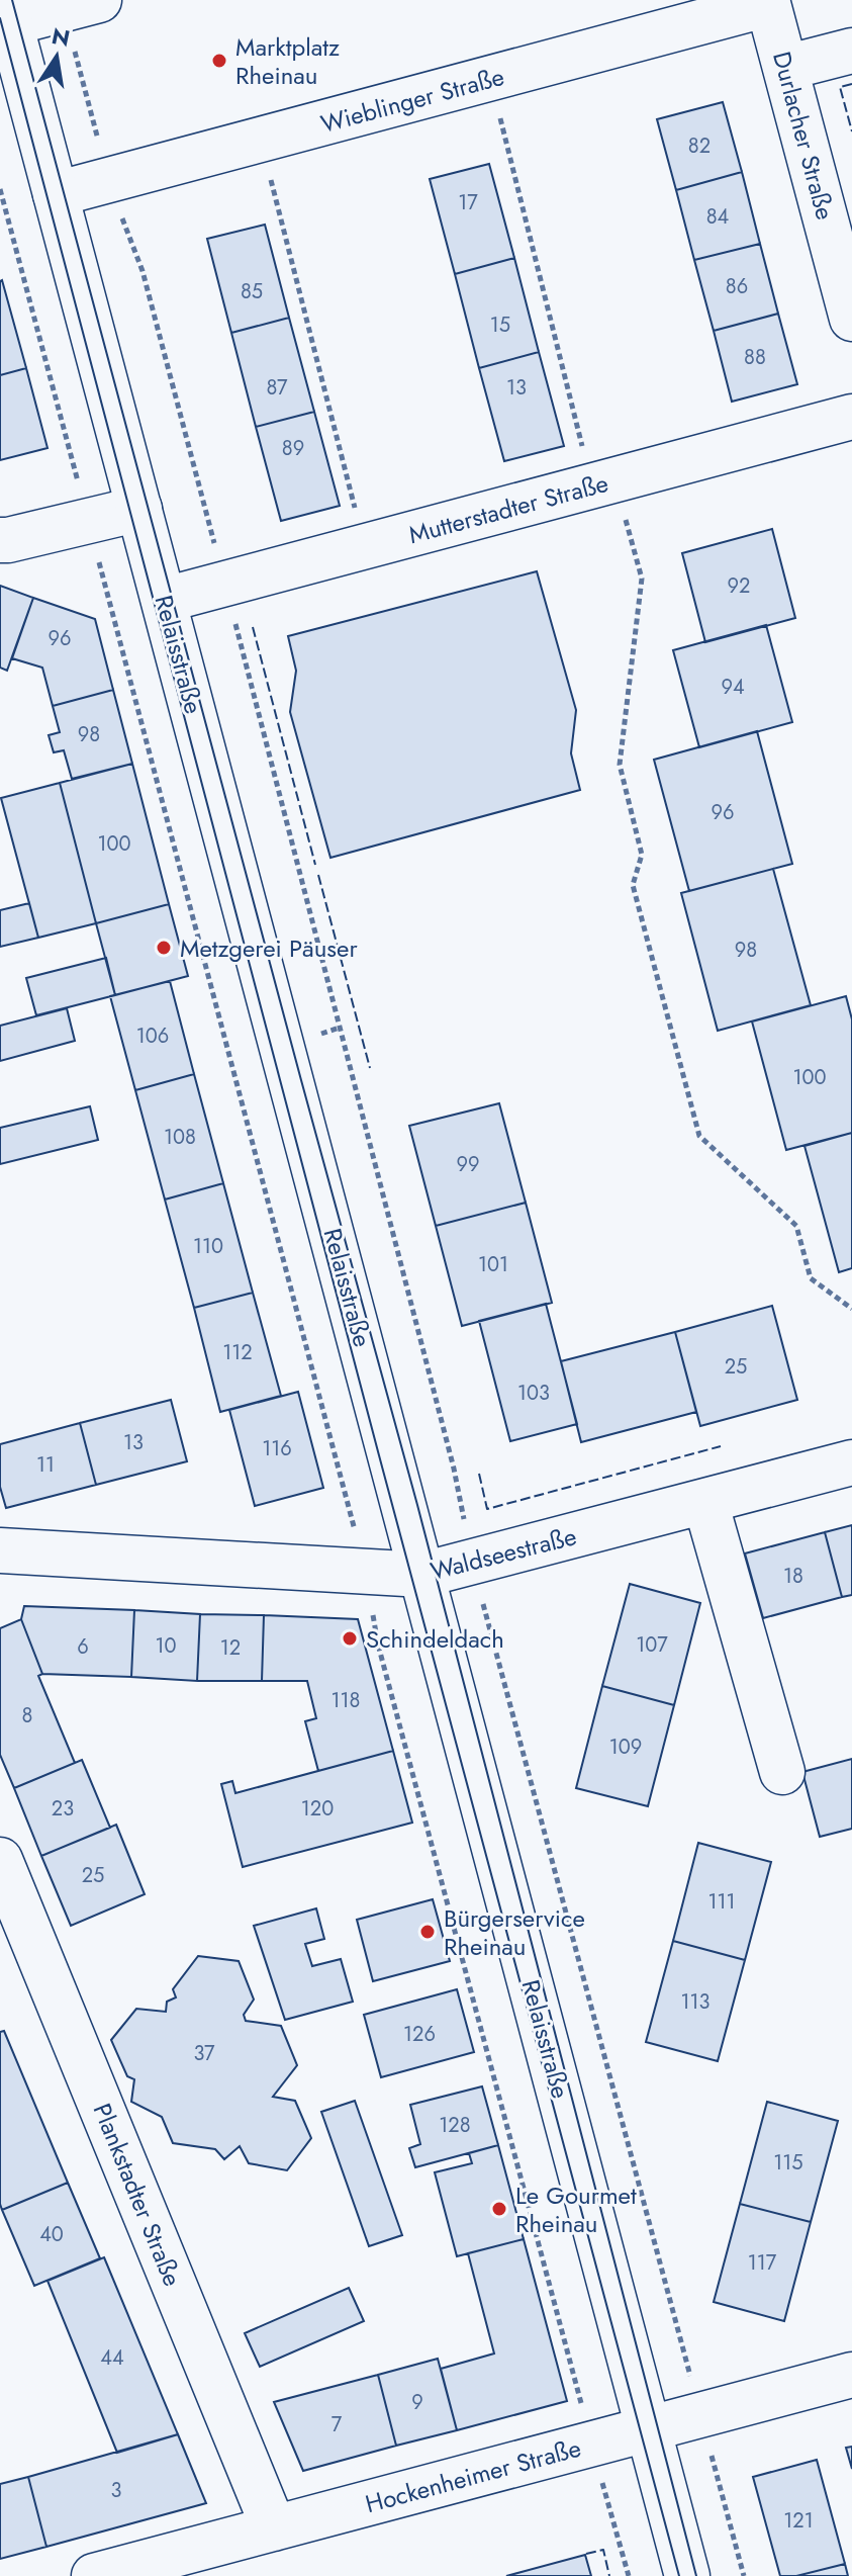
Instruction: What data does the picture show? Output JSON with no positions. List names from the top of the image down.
{
  "streets": {
    "street": [
      "Wieblinger Straße",
      "Durlacher Straße",
      "Mutterstadter Straße",
      "Relaisstraße",
      "Waldseestraße",
      "Plankstadter Straße",
      "Hockenheimer Straße"
    ]
  },
  "crossings": [
    ["Wieblinger Straße", "Durlacher Straße"],
    ["Wieblinger Straße", "Relaisstraße"],
    ["Mutterstadter Straße", "Relaisstraße"],
    ["Relaisstraße", "Waldseestraße"],
    ["Relaisstraße", "Hockenheimer Straße"],
    ["Plankstadter Straße", "Hockenheimer Straße"]
  ],
  "places": [
    "Marktplatz Rheinau",
    "Metzgerei Päuser",
    "Schindeldach",
    "Bürgerservice Rheinau",
    "Le Gourmet Rheinau"
  ],
  "house_numbers": [
    "82",
    "17",
    "84",
    "86",
    "85",
    "15",
    "88",
    "87",
    "13",
    "89",
    "92",
    "96",
    "94",
    "98",
    "96",
    "100",
    "98",
    "106",
    "100",
    "108",
    "99",
    "110",
    "101",
    "112",
    "25",
    "103",
    "13",
    "116",
    "11",
    "18",
    "107",
    "10",
    "6",
    "12",
    "118",
    "8",
    "109",
    "23",
    "120",
    "25",
    "111",
    "113",
    "126",
    "37",
    "128",
    "115",
    "40",
    "117",
    "44",
    "9",
    "7",
    "3",
    "121"
  ],
  "north": "top"
}
